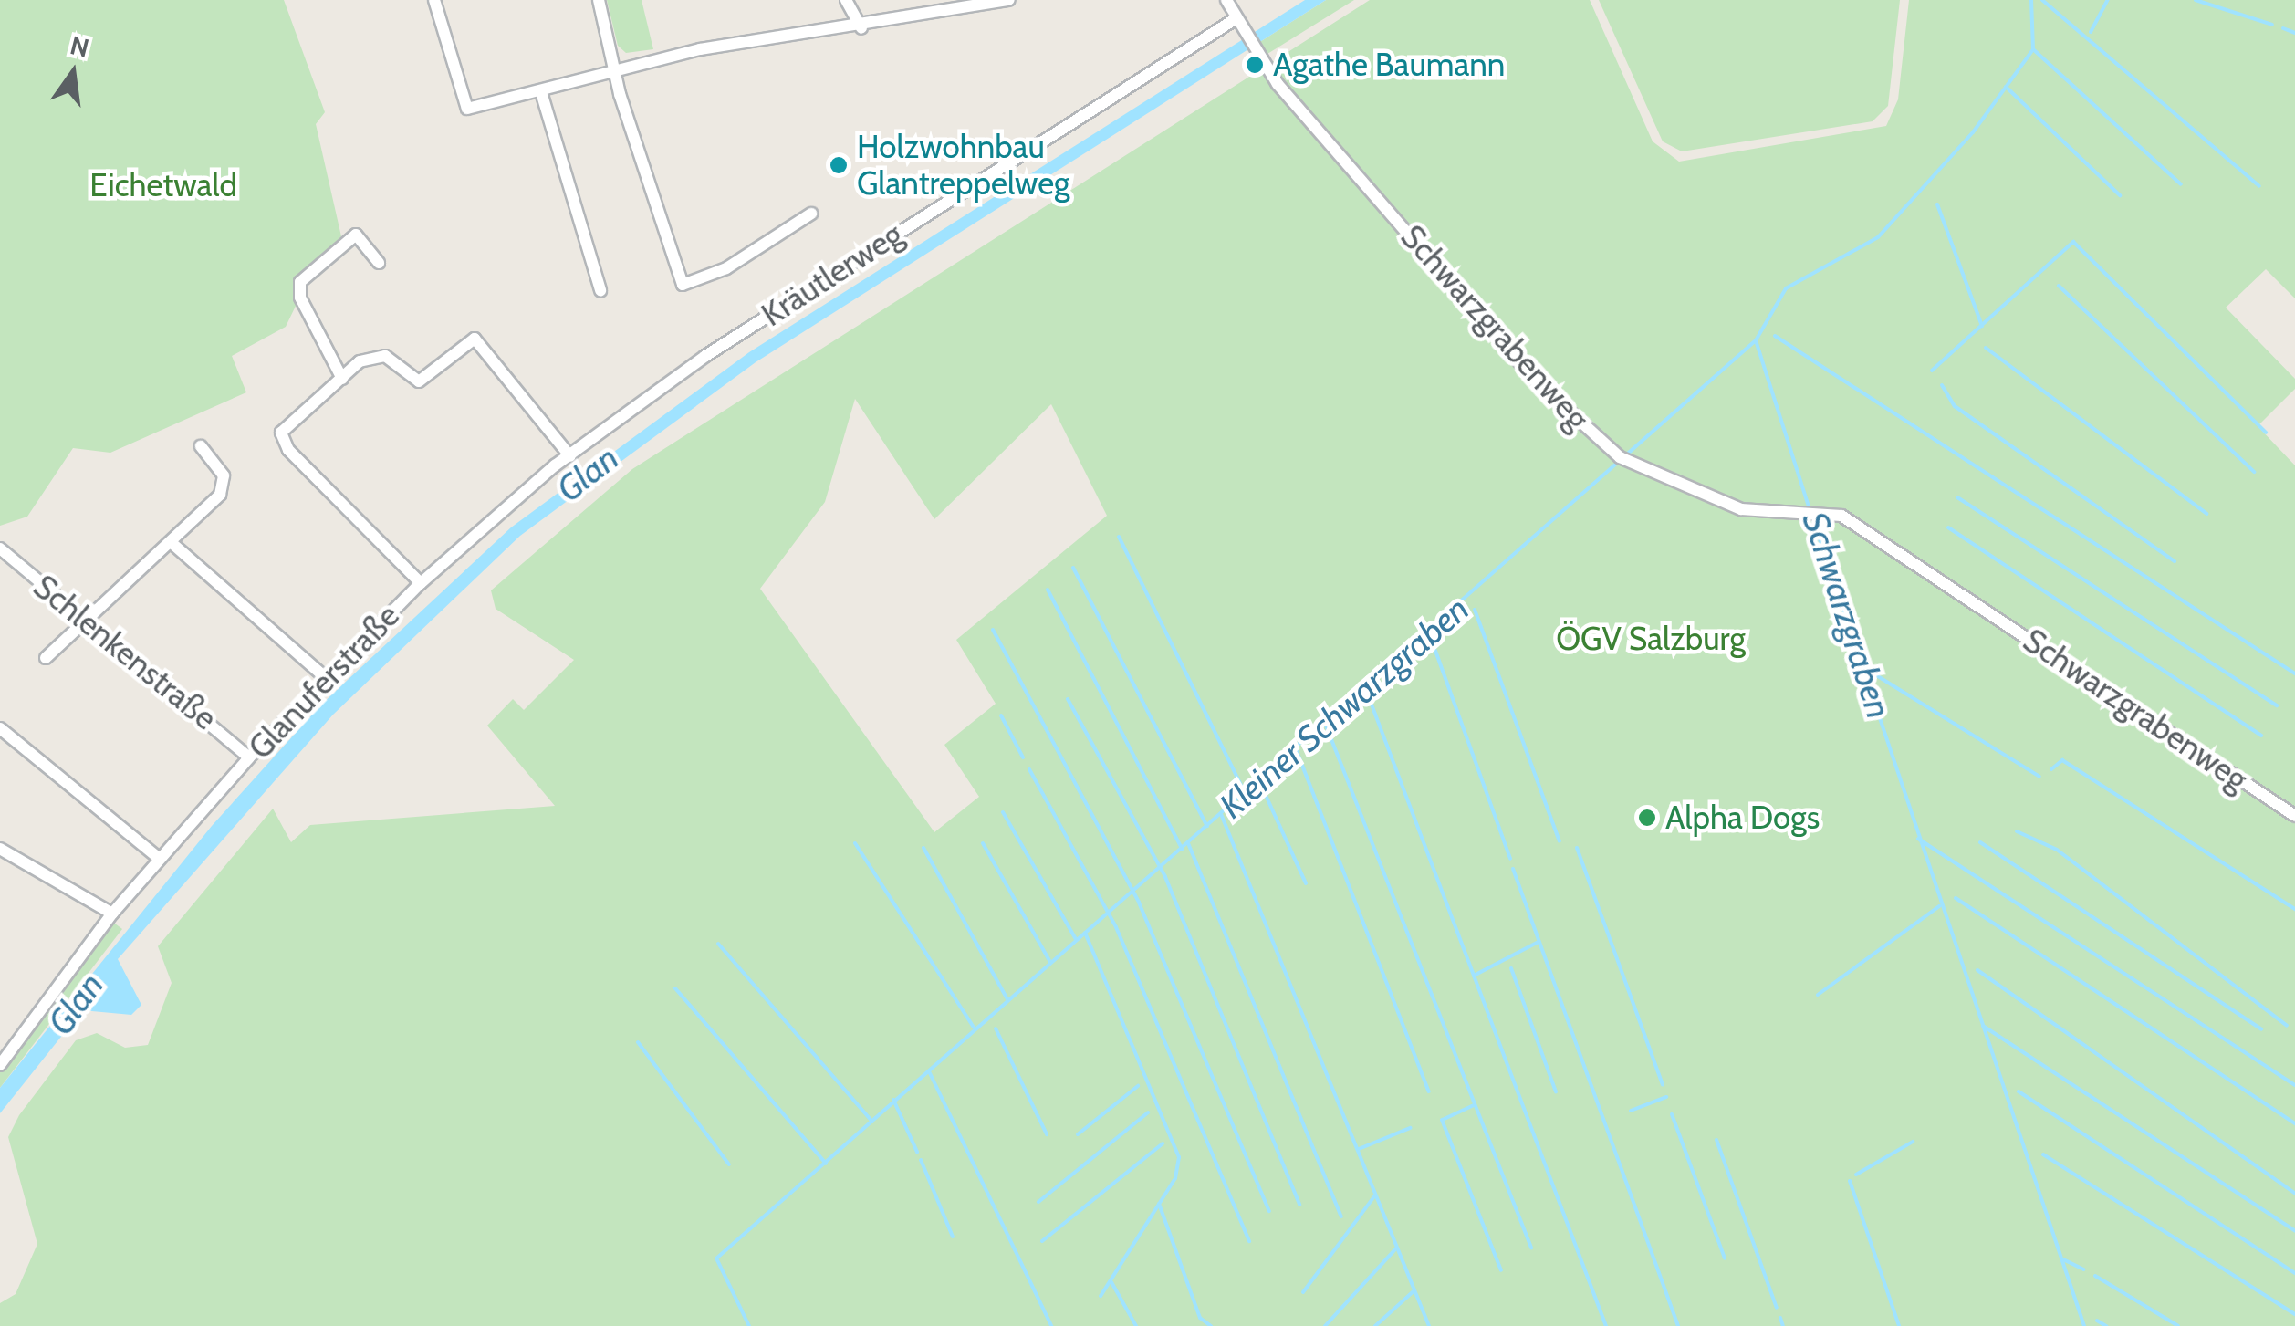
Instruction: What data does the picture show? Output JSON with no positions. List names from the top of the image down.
{
  "streets": {
    "street": [
      "Kräutlerweg",
      "Schwarzgrabenweg",
      "Schlenkenstraße",
      "Glanuferstraße"
    ]
  },
  "crossings": [
    ["Kräutlerweg", "Schwarzgrabenweg"],
    ["Kräutlerweg", "Glanuferstraße"],
    ["Schlenkenstraße", "Glanuferstraße"]
  ],
  "water": ["Glan", "Schwarzgraben", "Kleiner Schwarzgraben"],
  "parks": ["Eichetwald", "ÖGV Salzburg"],
  "places": ["Agathe Baumann", "Holzwohnbau Glantreppelweg", "Alpha Dogs"],
  "north": "top"
}
